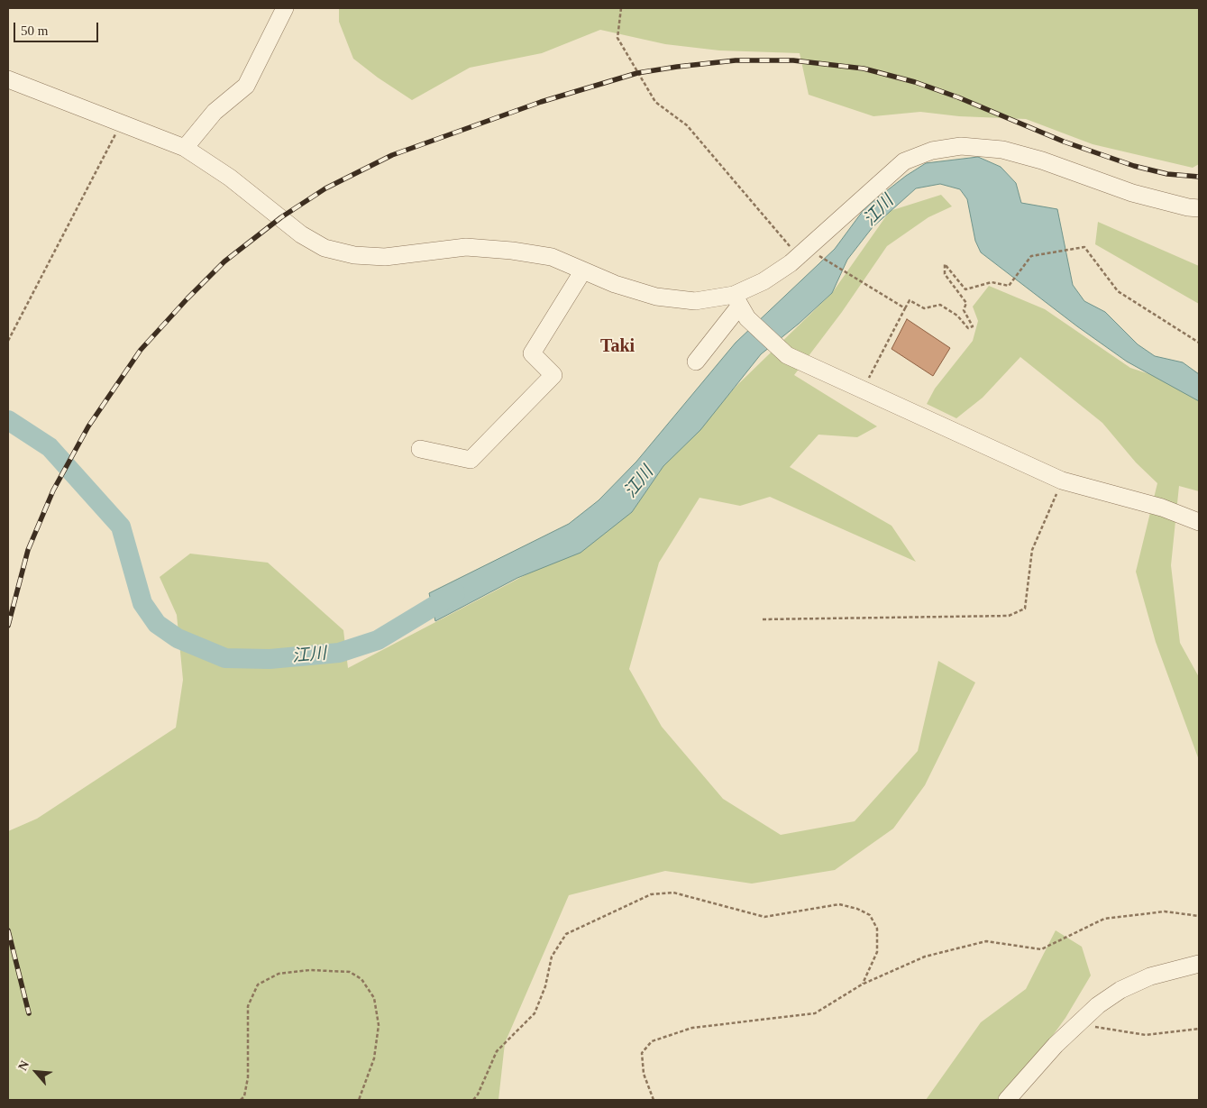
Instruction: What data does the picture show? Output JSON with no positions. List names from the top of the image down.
{
  "districts": ["Taki"],
  "water": ["江川"],
  "scale_bar": "50 m",
  "north": "top left"
}
